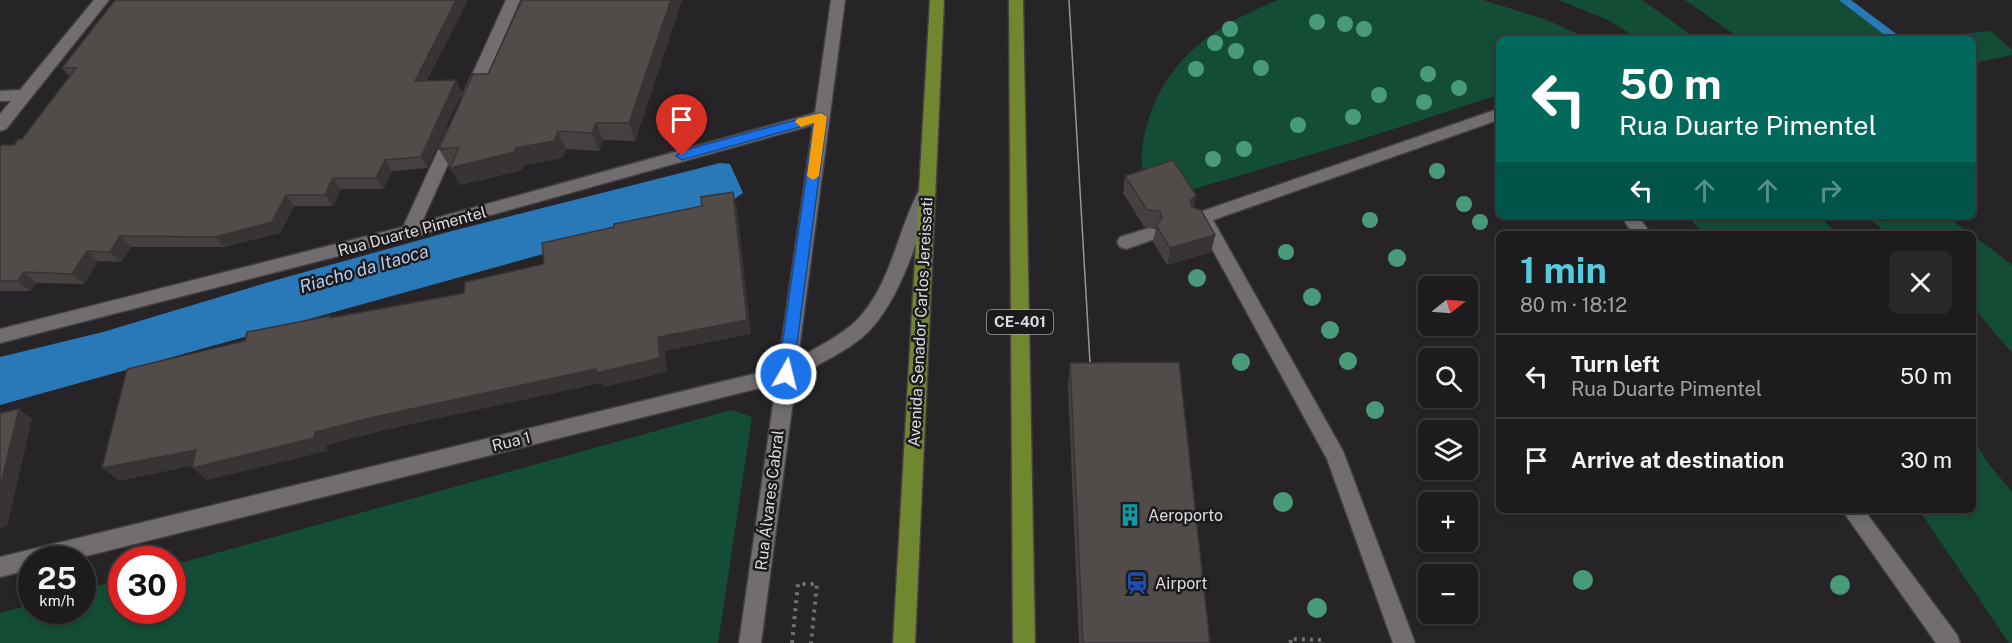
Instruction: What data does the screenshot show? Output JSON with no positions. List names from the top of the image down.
{
  "streets": {
    "main road": ["Avenida Senador Carlos Jereissati", "CE-401"],
    "street": ["Rua Duarte Pimentel", "Rua 1", "Rua Álvares Cabral"]
  },
  "crossings": [
    ["Rua Duarte Pimentel", "Rua Álvares Cabral"],
    ["Avenida Senador Carlos Jereissati", "Rua 1"],
    ["Rua 1", "Rua Álvares Cabral"]
  ],
  "water": ["Riacho da Itaoca"],
  "places": {
    "building": ["Aeroporto"],
    "station": ["Airport"]
  },
  "north": "right",
  "page": {
    "turn": ["50 m", "Rua Duarte Pimentel"],
    "heading": ["1 min", "80 m · 18:12"],
    "map_buttons": ["+", "−"],
    "list": [
      {
        "name": "Turn left",
        "note": "Rua Duarte Pimentel",
        "value": "50 m"
      },
      {
        "name": "Arrive at destination",
        "value": "30 m"
      }
    ],
    "speed": "25 km/h",
    "limit": "30"
  }
}
